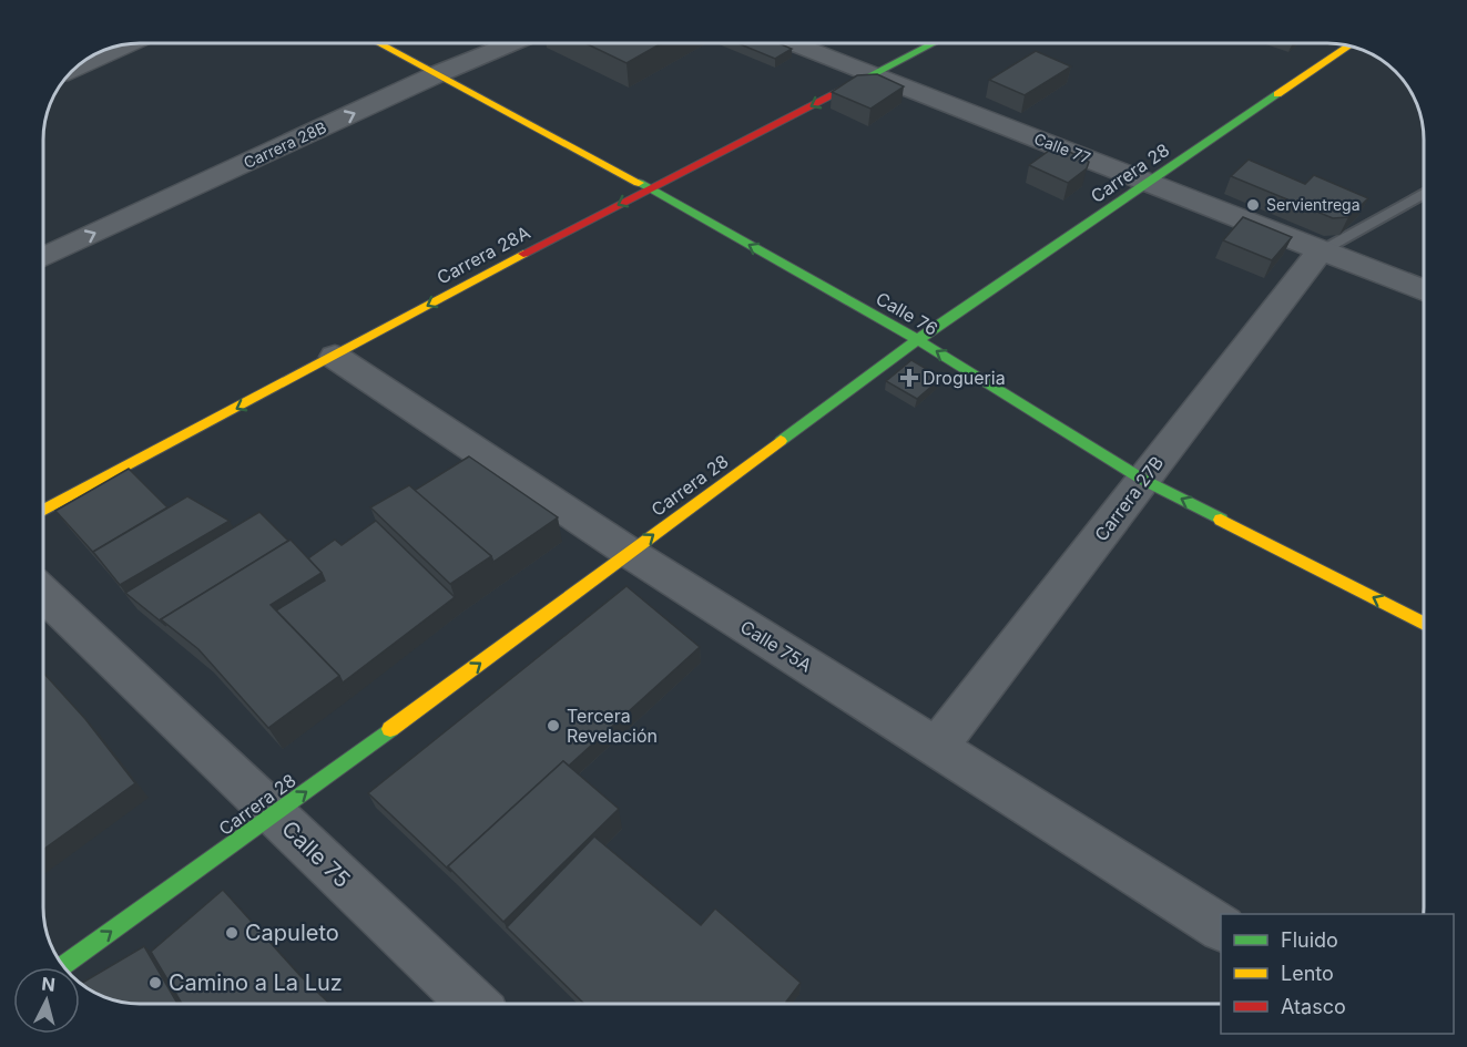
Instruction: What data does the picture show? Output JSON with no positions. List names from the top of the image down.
{
  "streets": {
    "street": [
      "Carrera 28B",
      "Calle 77",
      "Carrera 28",
      "Carrera 28A",
      "Calle 76",
      "Carrera 27B",
      "Calle 75A",
      "Calle 75"
    ]
  },
  "crossings": [
    ["Carrera 28B", "Calle 76"],
    ["Calle 77", "Carrera 28"],
    ["Calle 77", "Carrera 28A"],
    ["Calle 77", "Carrera 27B"],
    ["Carrera 28", "Calle 76"],
    ["Carrera 28", "Calle 75A"],
    ["Carrera 28", "Calle 75"],
    ["Carrera 28A", "Calle 76"],
    ["Carrera 28A", "Calle 75A"],
    ["Calle 76", "Carrera 27B"],
    ["Carrera 27B", "Calle 75A"]
  ],
  "one_way": [
    "Carrera 28B",
    "Carrera 28",
    "Carrera 28A",
    "Calle 76"
  ],
  "places": {
    "other": [
      "Servientrega",
      "Tercera Revelación",
      "Capuleto",
      "Camino a La Luz"
    ],
    "health": ["Drogueria"]
  },
  "legend": ["Fluido", "Lento", "Atasco"],
  "north": "top"
}
